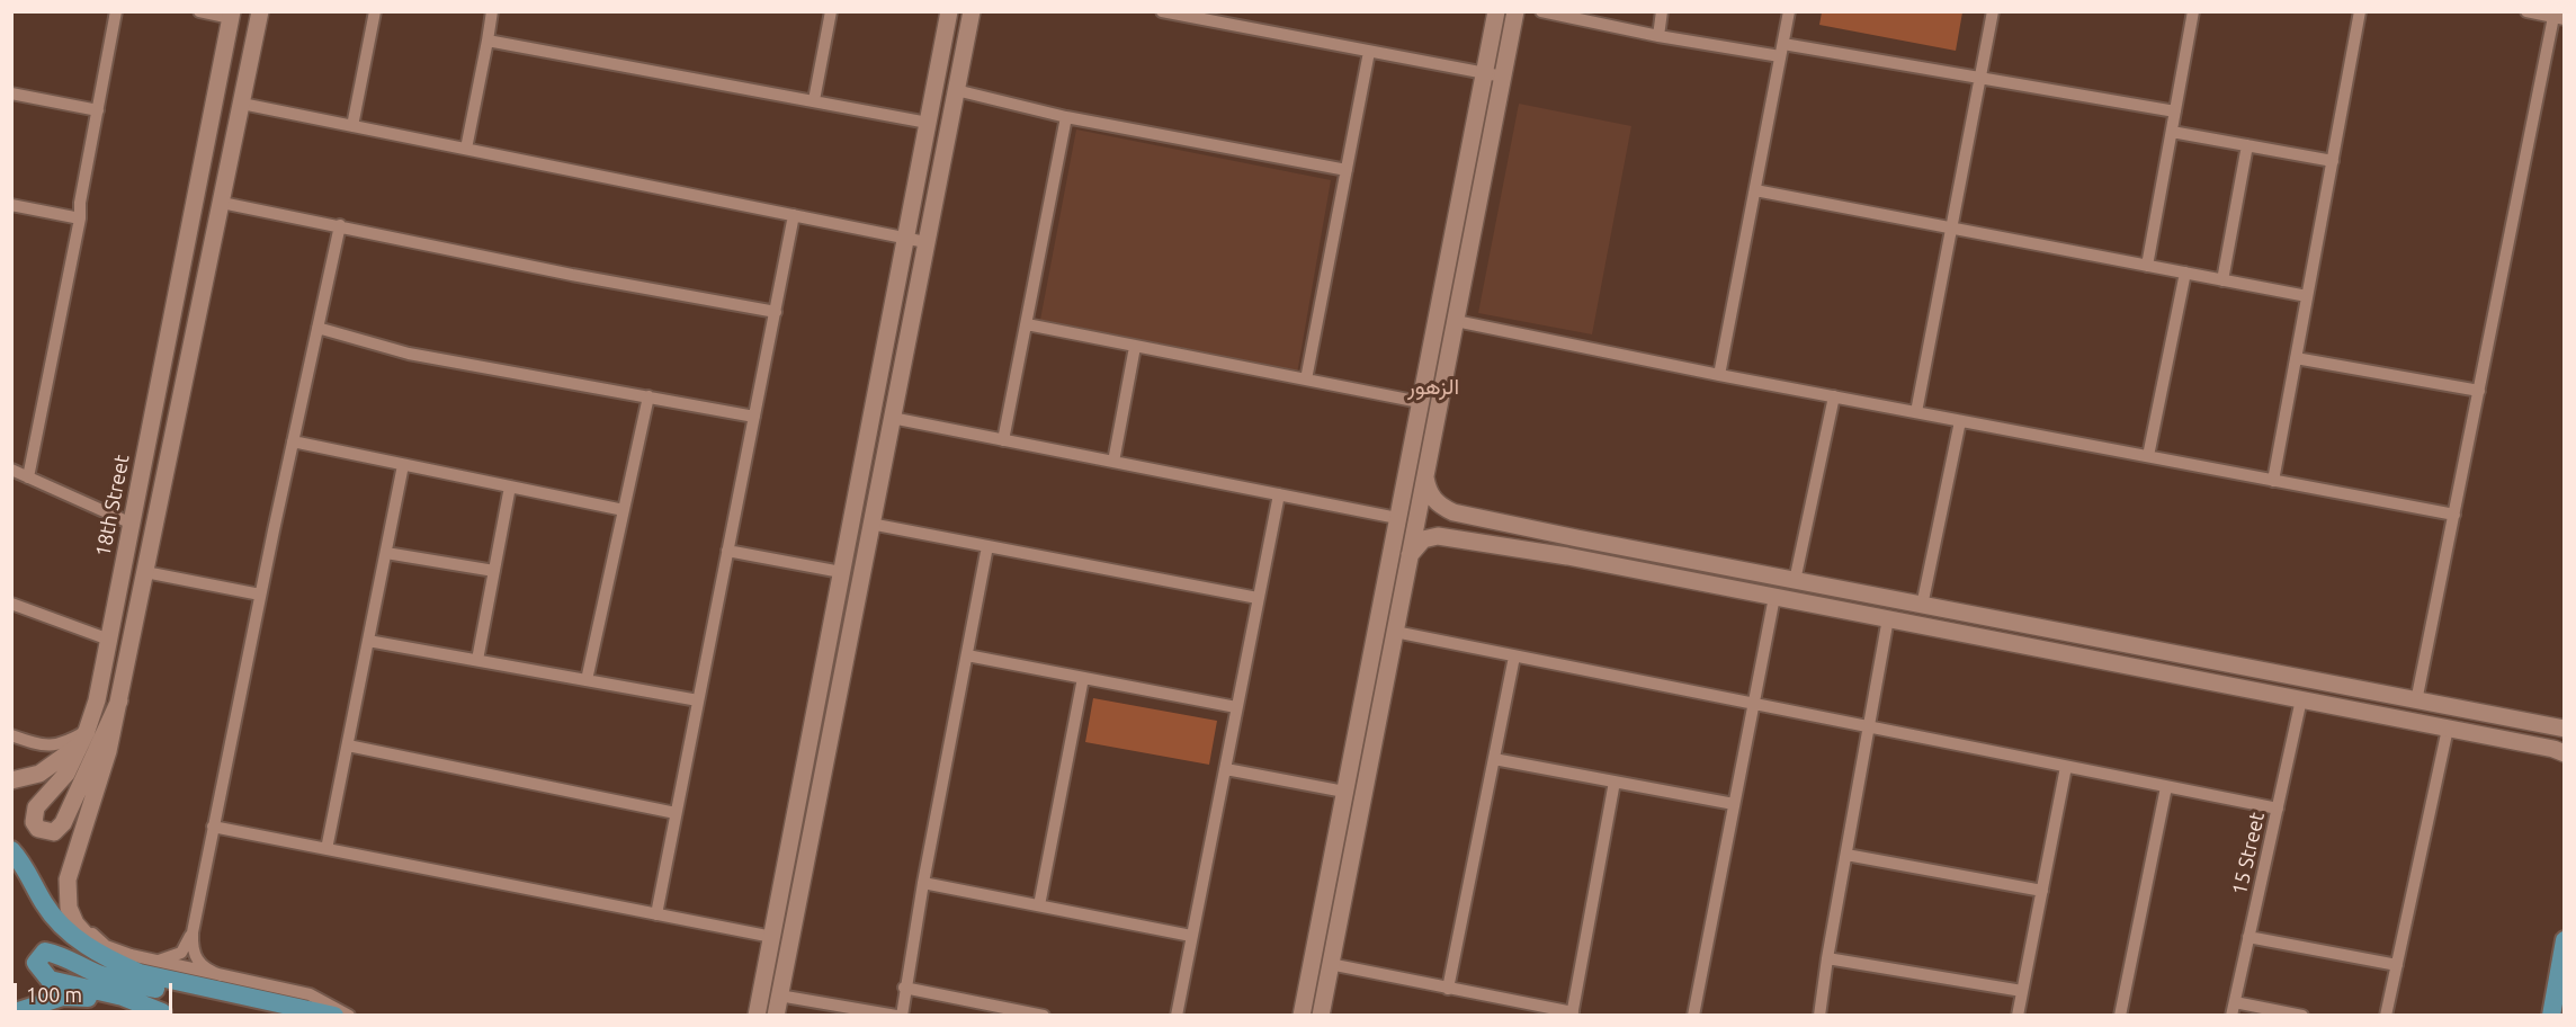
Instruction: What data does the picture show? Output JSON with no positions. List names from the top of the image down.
{
  "streets": {
    "street": ["18th Street", "15 Street"]
  },
  "districts": ["الزهور"],
  "scale_bar": "100 m"
}
